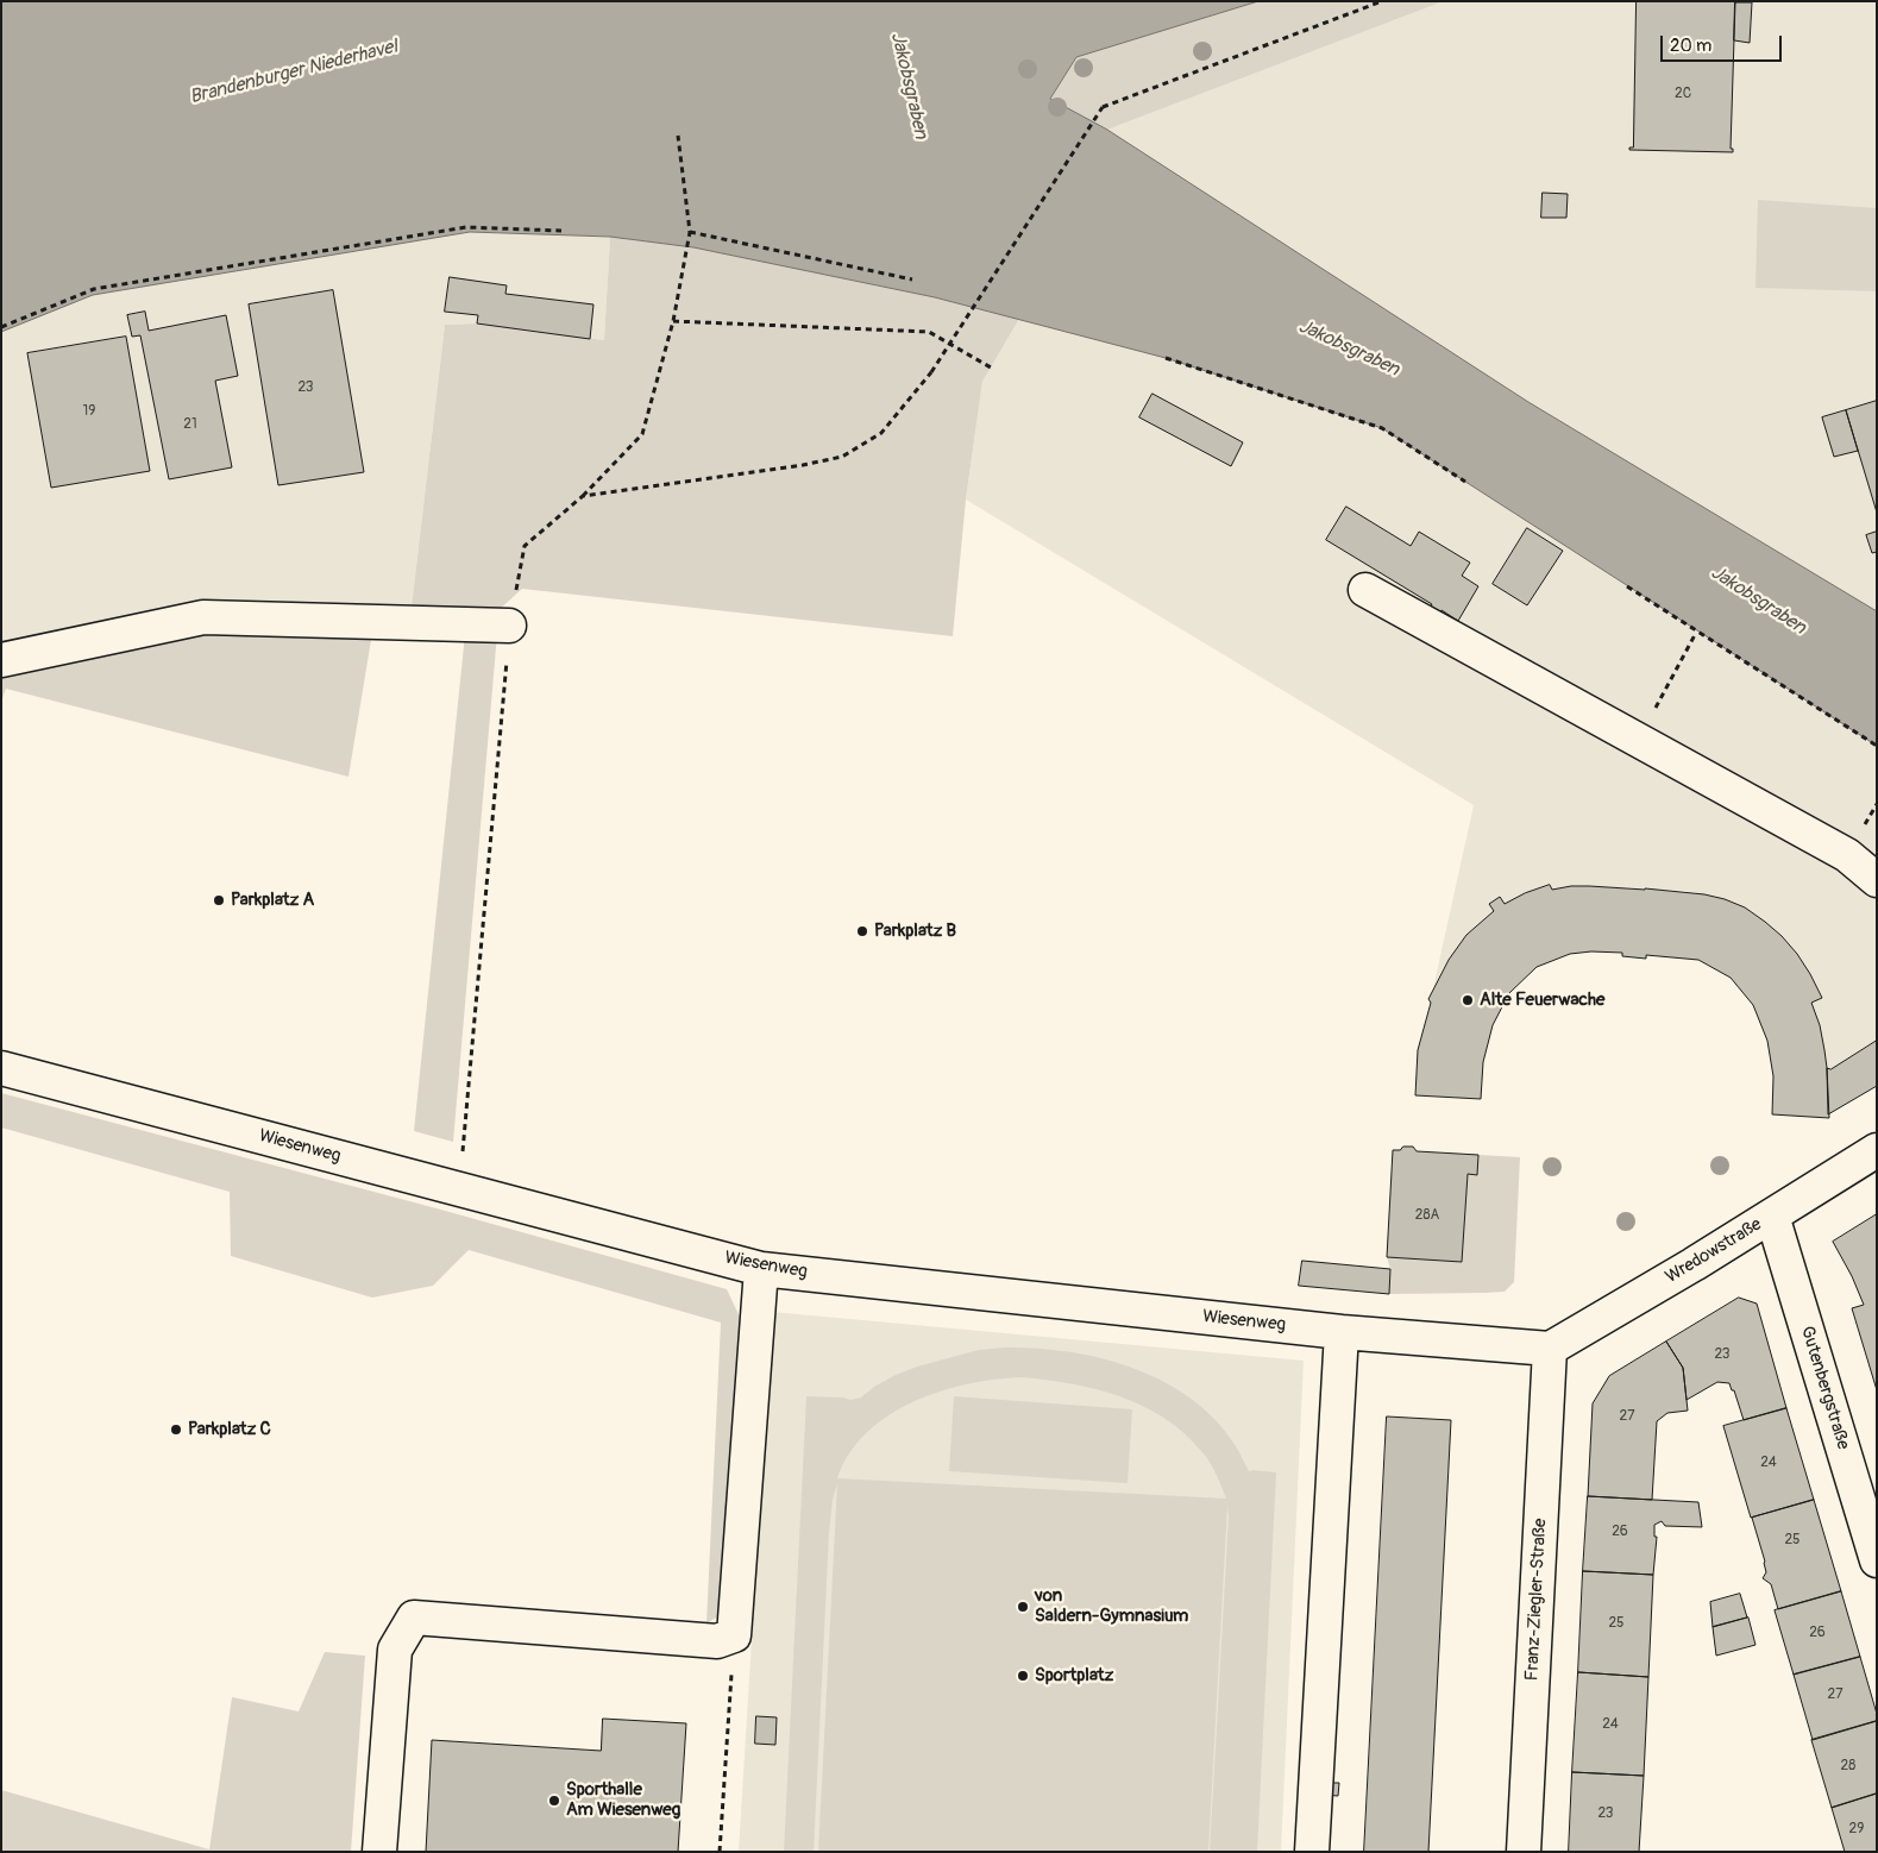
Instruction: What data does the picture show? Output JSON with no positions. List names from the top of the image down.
{
  "streets": {
    "street": [
      "Wiesenweg",
      "Wredowstraße",
      "Gutenbergstraße",
      "Franz-Ziegler-Straße"
    ]
  },
  "crossings": [
    ["Wiesenweg", "Wredowstraße"],
    ["Wiesenweg", "Franz-Ziegler-Straße"],
    ["Wredowstraße", "Gutenbergstraße"],
    ["Wredowstraße", "Franz-Ziegler-Straße"]
  ],
  "water": ["Brandenburger Niederhavel", "Jakobsgraben"],
  "places": [
    "Parkplatz A",
    "Parkplatz B",
    "Alte Feuerwache",
    "Parkplatz C",
    "von Saldern-Gymnasium",
    "Sportplatz",
    "Sporthalle Am Wiesenweg"
  ],
  "house_numbers": [
    "2C",
    "23",
    "19",
    "21",
    "28A",
    "23",
    "27",
    "24",
    "26",
    "25",
    "25",
    "26",
    "27",
    "24",
    "28",
    "23",
    "29"
  ],
  "scale_bar": "20 m"
}
